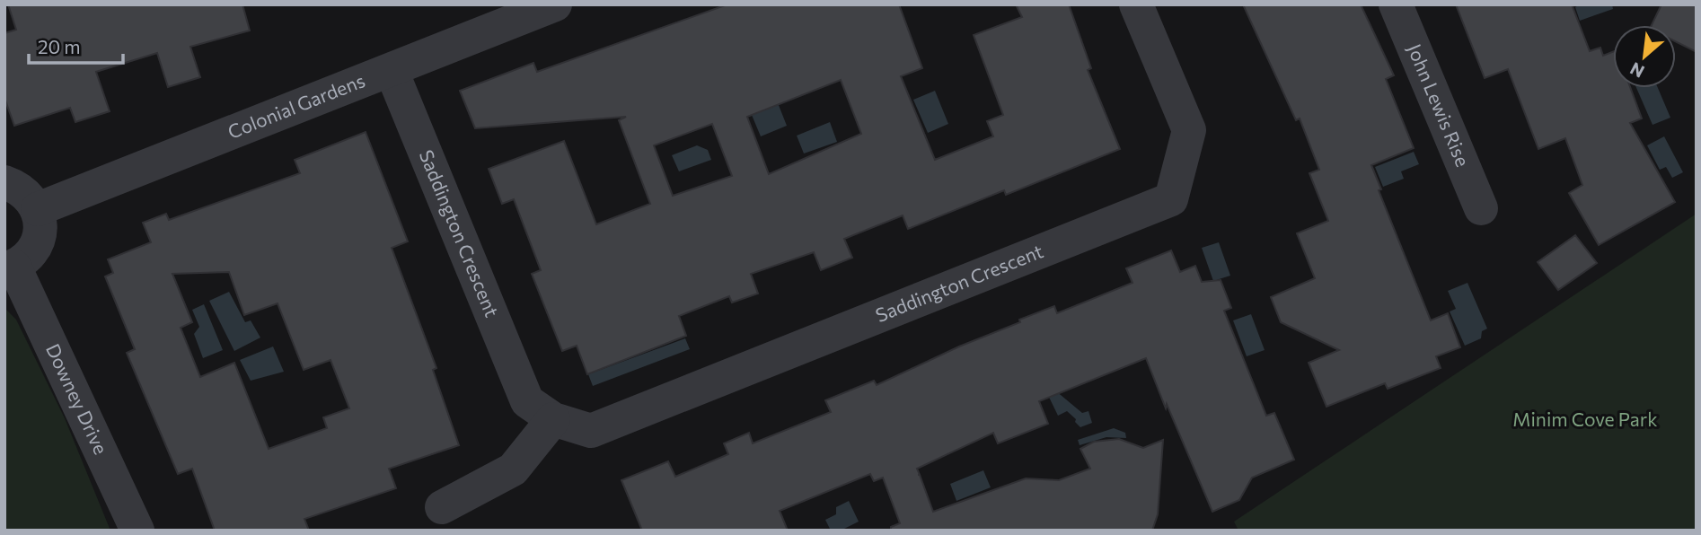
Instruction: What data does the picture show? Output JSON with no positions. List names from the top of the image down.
{
  "streets": {
    "street": [
      "John Lewis Rise",
      "Colonial Gardens",
      "Saddington Crescent",
      "Downey Drive"
    ]
  },
  "crossings": [
    ["Colonial Gardens", "Saddington Crescent"]
  ],
  "parks": ["Minim Cove Park"],
  "scale_bar": "20 m",
  "north": "bottom left"
}
